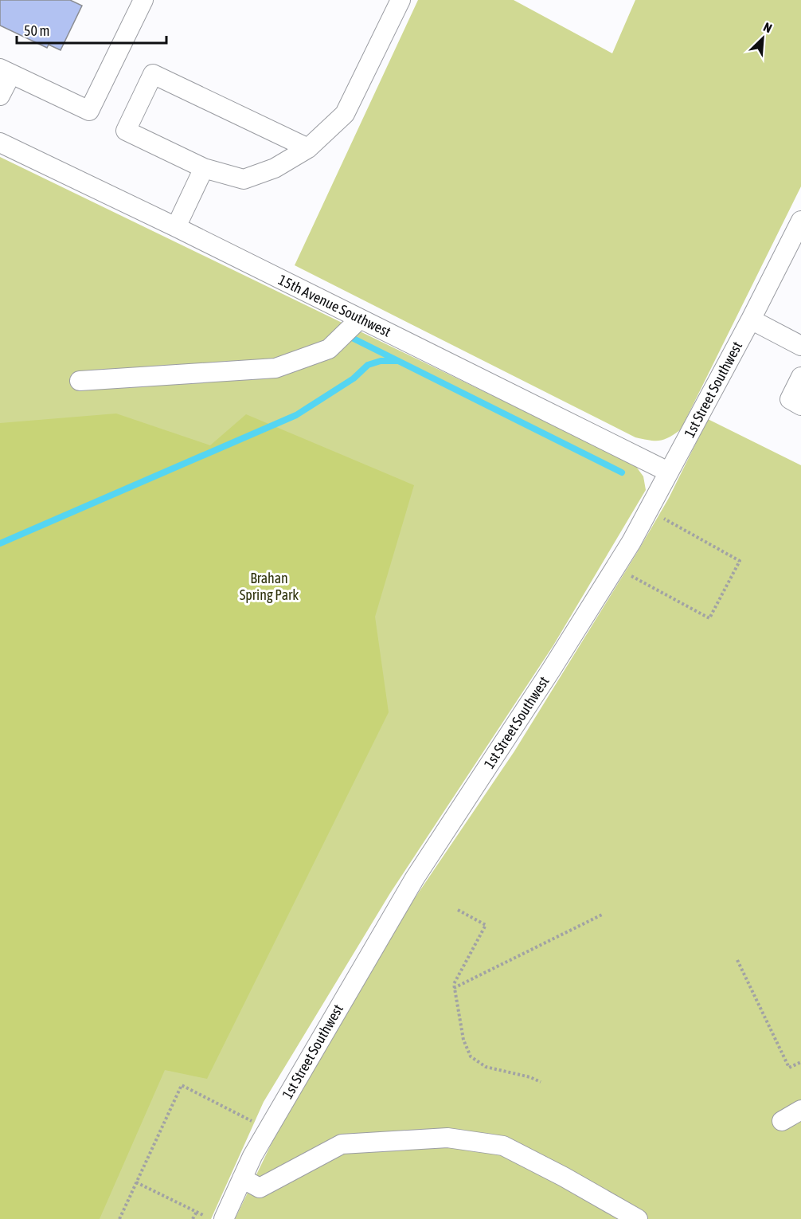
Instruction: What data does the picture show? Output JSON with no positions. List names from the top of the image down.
{
  "streets": {
    "street": ["15th Avenue Southwest", "1st Street Southwest"]
  },
  "crossings": [
    ["15th Avenue Southwest", "1st Street Southwest"]
  ],
  "parks": ["Brahan Spring Park"],
  "scale_bar": "50 m",
  "north": "top right"
}
